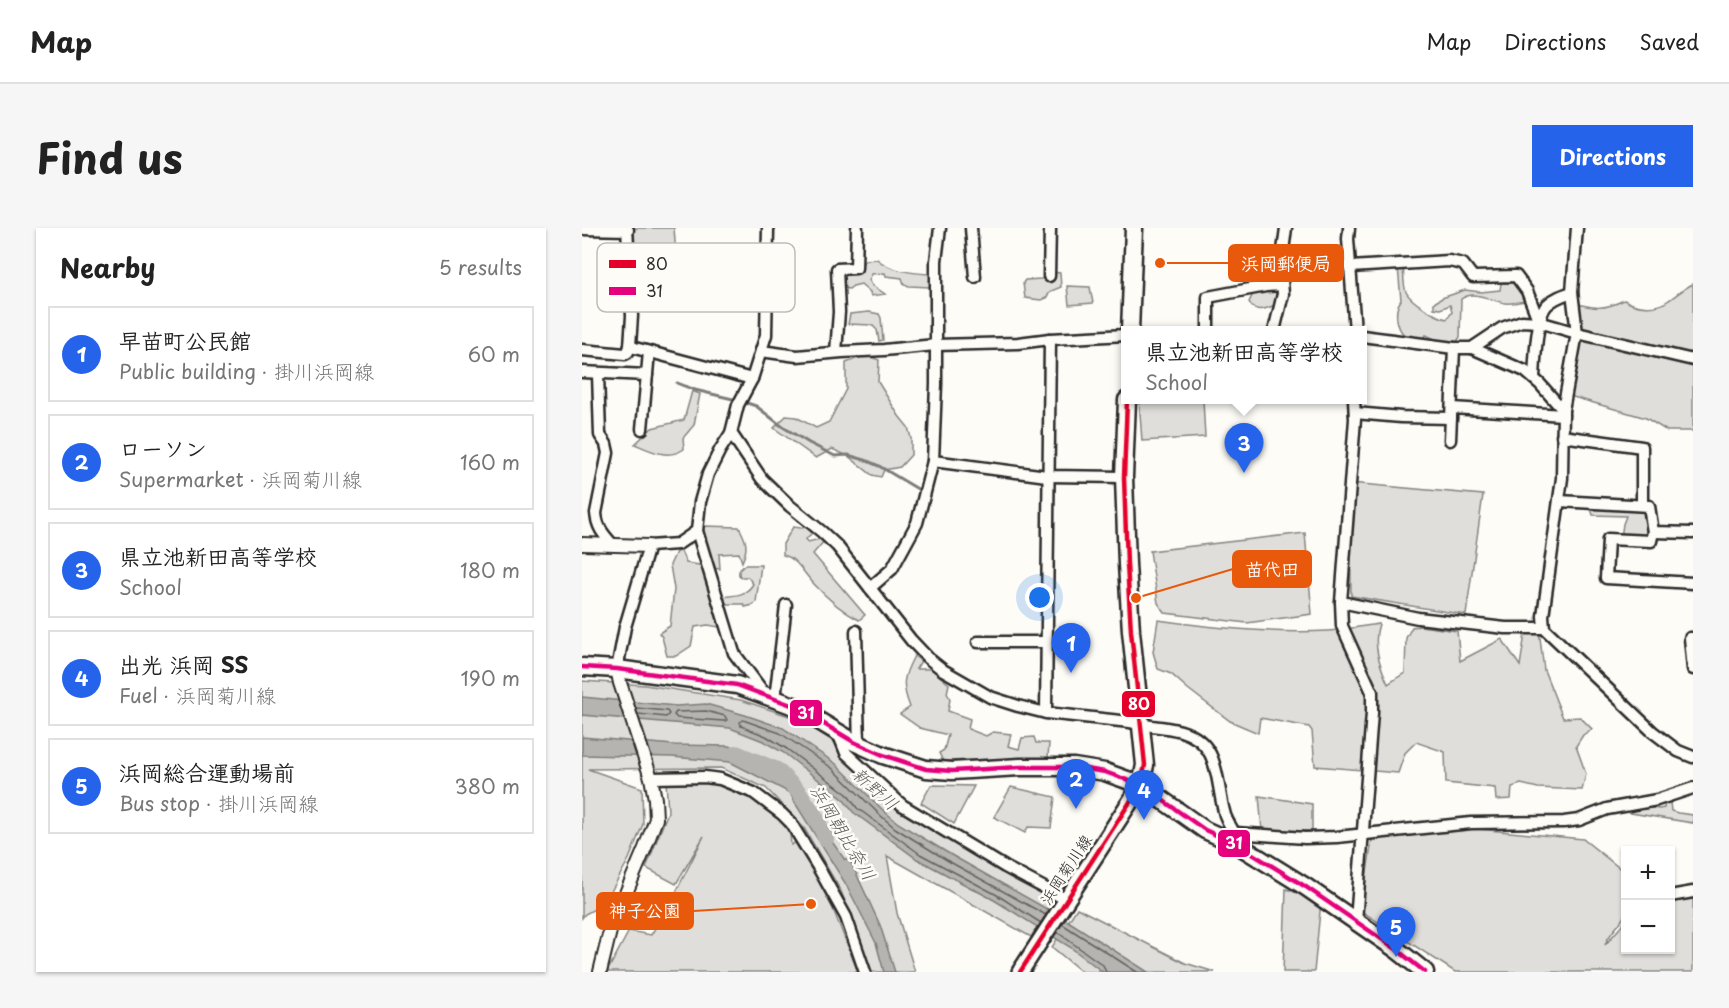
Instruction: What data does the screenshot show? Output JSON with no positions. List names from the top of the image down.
{
  "streets": {
    "main road": ["浜岡菊川線"]
  },
  "water": ["新野川", "浜岡朝比奈川"],
  "places": ["浜岡郵便局", "苗代田", "神子公園"],
  "lines": ["transit line 80", "transit line 31"],
  "legend": ["80", "31"],
  "page": {
    "header": "Map",
    "nav": ["Map", "Directions", "Saved"],
    "title": "Find us",
    "buttons": "Directions",
    "heading": ["Nearby", "5 results"],
    "list": [
      {
        "mark": "1",
        "name": "早苗町公民館",
        "note": "Public building · 掛川浜岡線",
        "value": "60 m"
      },
      {
        "mark": "2",
        "name": "ローソン",
        "note": "Supermarket · 浜岡菊川線",
        "value": "160 m"
      },
      {
        "mark": "3",
        "name": "県立池新田高等学校",
        "note": "School",
        "value": "180 m"
      },
      {
        "mark": "4",
        "name": "出光 浜岡 SS",
        "note": "Fuel · 浜岡菊川線",
        "value": "190 m"
      },
      {
        "mark": "5",
        "name": "浜岡総合運動場前",
        "note": "Bus stop · 掛川浜岡線",
        "value": "380 m"
      }
    ],
    "popup": ["県立池新田高等学校", "School"],
    "pins": [
      "3",
      "1",
      "2",
      "4",
      "5"
    ],
    "map_buttons": ["+", "−"]
  }
}
